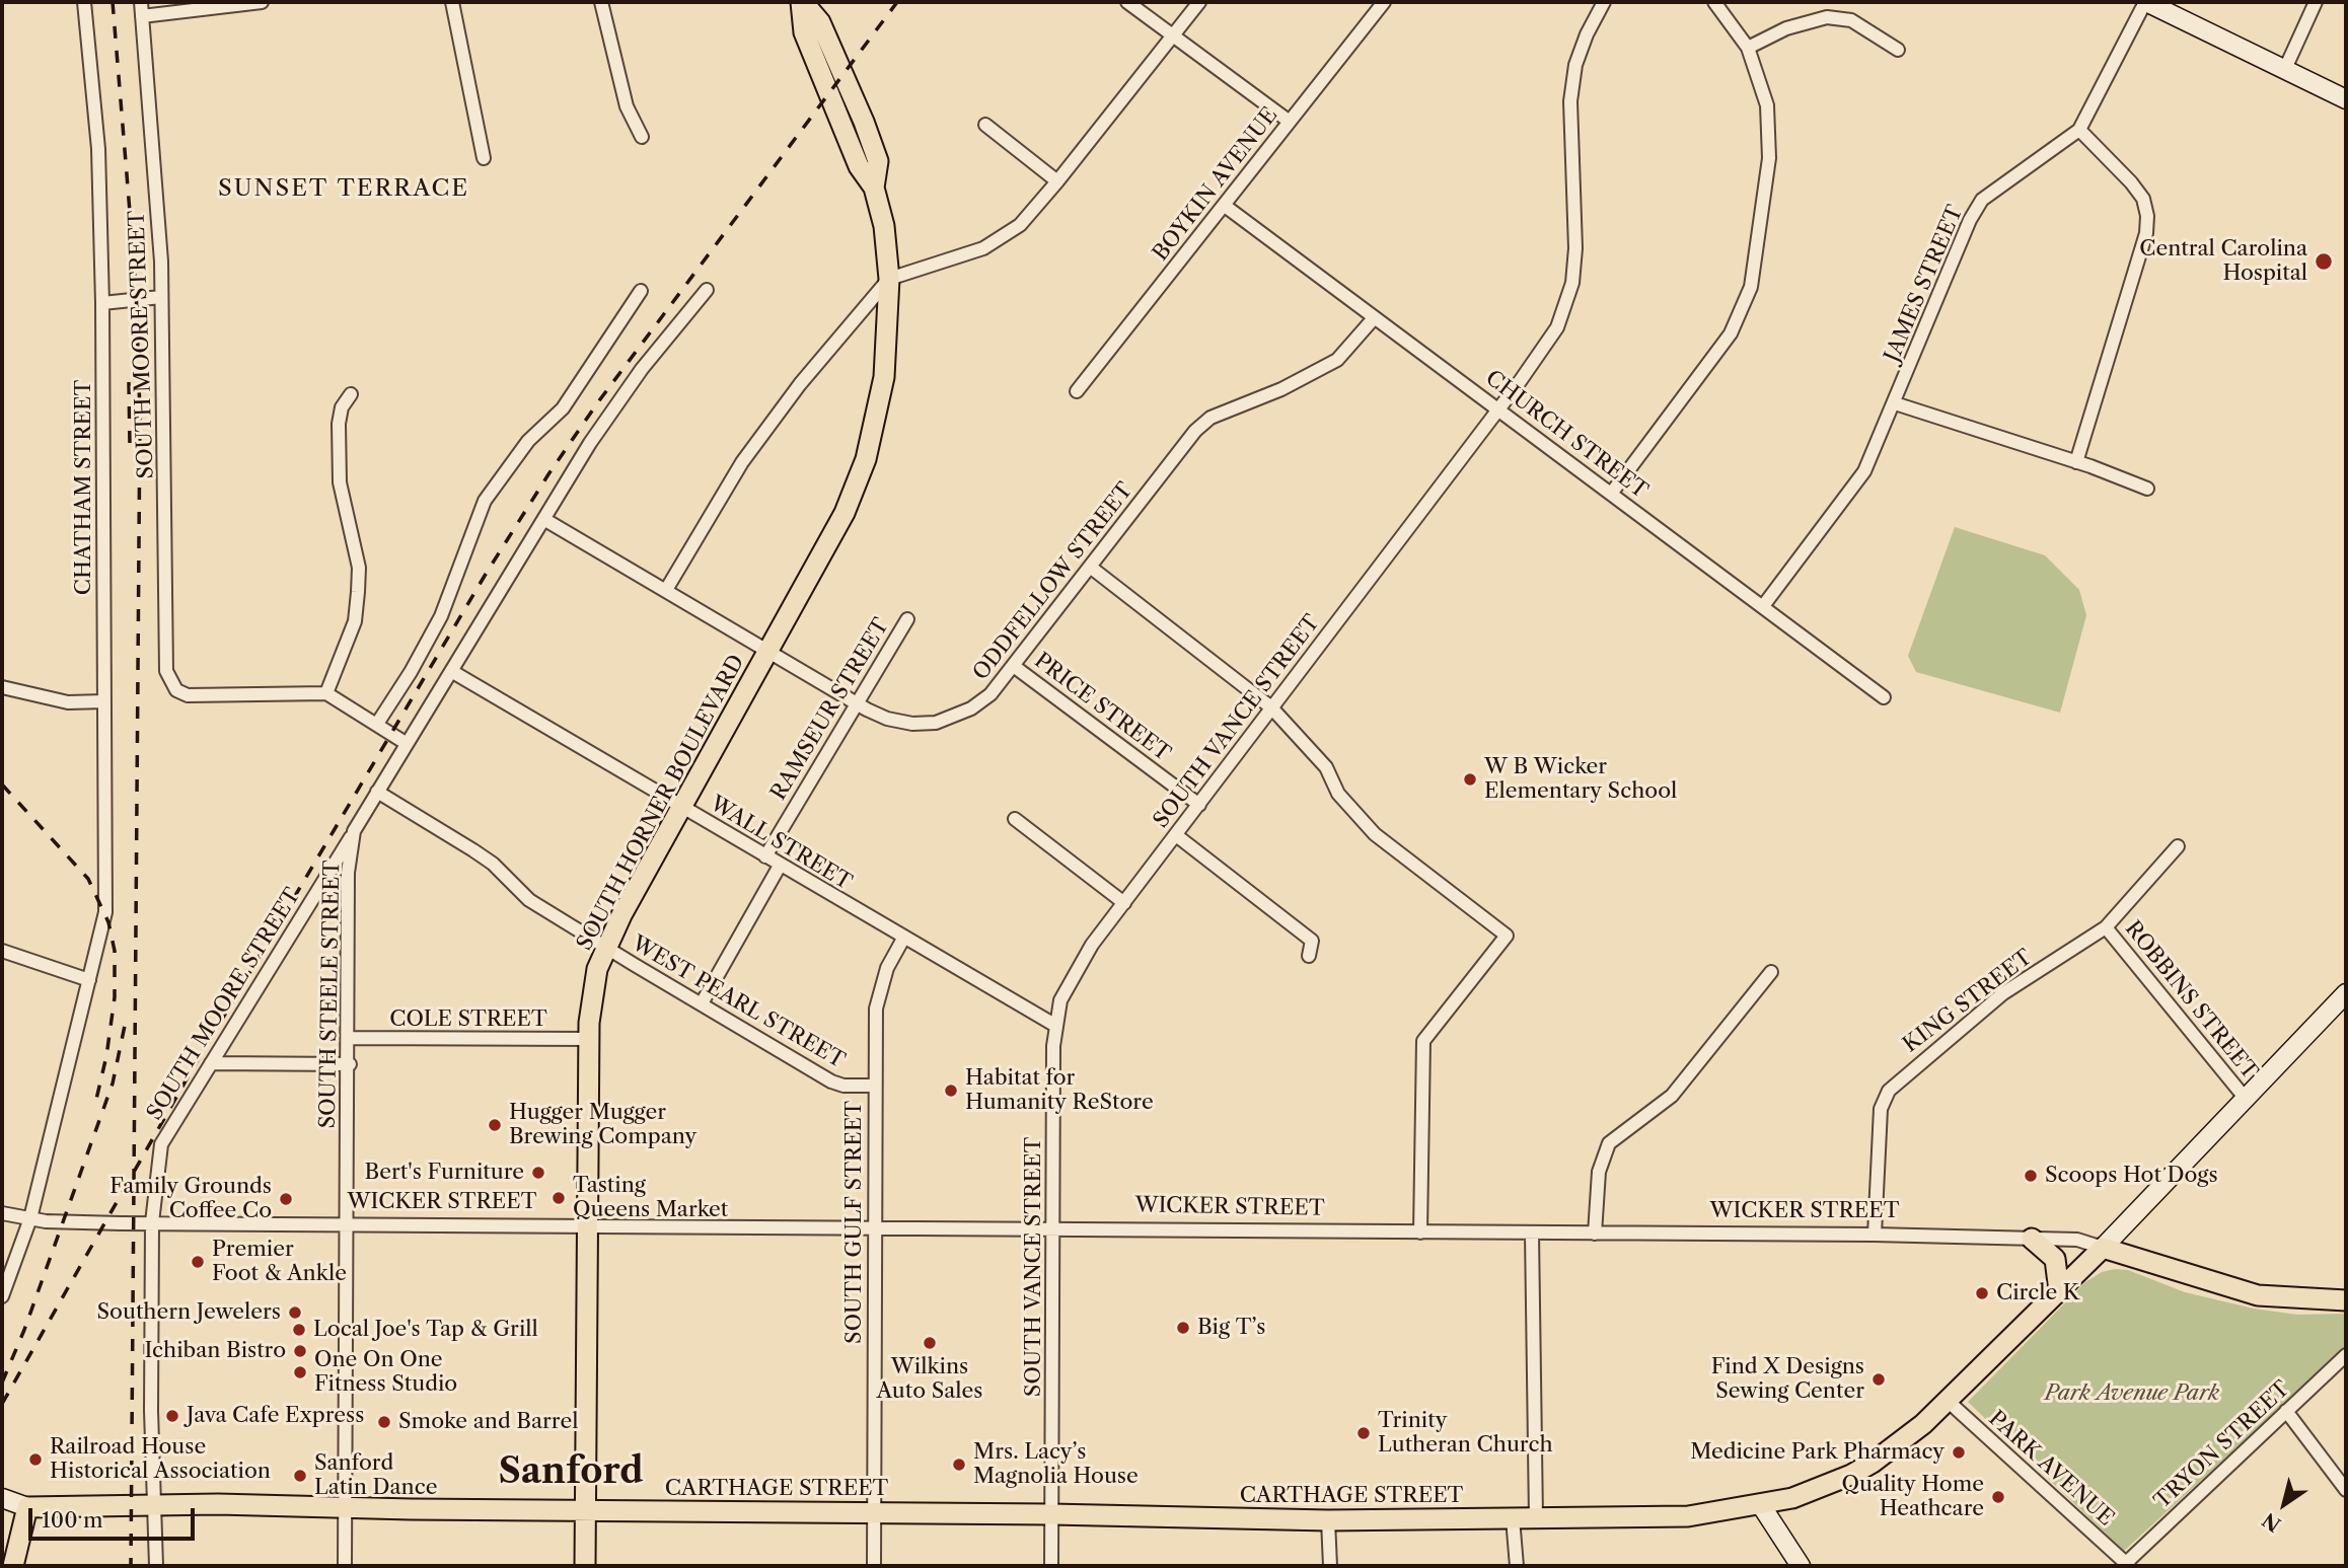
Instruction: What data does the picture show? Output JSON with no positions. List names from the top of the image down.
{
  "streets": {
    "main road": ["SOUTH HORNER BOULEVARD", "WICKER STREET", "CARTHAGE STREET"],
    "street": [
      "BOYKIN AVENUE",
      "JAMES STREET",
      "SOUTH MOORE STREET",
      "CHURCH STREET",
      "CHATHAM STREET",
      "ODDFELLOW STREET",
      "PRICE STREET",
      "RAMSEUR STREET",
      "SOUTH VANCE STREET",
      "WALL STREET",
      "SOUTH STEELE STREET",
      "ROBBINS STREET",
      "KING STREET",
      "WEST PEARL STREET",
      "COLE STREET",
      "SOUTH GULF STREET",
      "TRYON STREET",
      "PARK AVENUE"
    ]
  },
  "crossings": [
    ["BOYKIN AVENUE", "CHURCH STREET"],
    ["JAMES STREET", "CHURCH STREET"],
    ["SOUTH MOORE STREET", "SOUTH STEELE STREET"],
    ["SOUTH MOORE STREET", "WICKER STREET"],
    ["SOUTH MOORE STREET", "CARTHAGE STREET"],
    ["CHURCH STREET", "ODDFELLOW STREET"],
    ["CHURCH STREET", "SOUTH VANCE STREET"],
    ["CHATHAM STREET", "WICKER STREET"],
    ["ODDFELLOW STREET", "PRICE STREET"],
    ["ODDFELLOW STREET", "RAMSEUR STREET"],
    ["ODDFELLOW STREET", "SOUTH HORNER BOULEVARD"],
    ["ODDFELLOW STREET", "SOUTH STEELE STREET"],
    ["PRICE STREET", "SOUTH VANCE STREET"],
    ["RAMSEUR STREET", "WALL STREET"],
    ["SOUTH VANCE STREET", "WALL STREET"],
    ["SOUTH VANCE STREET", "WICKER STREET"],
    ["SOUTH VANCE STREET", "CARTHAGE STREET"],
    ["SOUTH HORNER BOULEVARD", "WALL STREET"],
    ["SOUTH HORNER BOULEVARD", "WEST PEARL STREET"],
    ["SOUTH HORNER BOULEVARD", "COLE STREET"],
    ["SOUTH HORNER BOULEVARD", "WICKER STREET"],
    ["SOUTH HORNER BOULEVARD", "CARTHAGE STREET"],
    ["WALL STREET", "SOUTH STEELE STREET"],
    ["WALL STREET", "SOUTH GULF STREET"],
    ["SOUTH STEELE STREET", "WEST PEARL STREET"],
    ["SOUTH STEELE STREET", "COLE STREET"],
    ["SOUTH STEELE STREET", "WICKER STREET"],
    ["SOUTH STEELE STREET", "CARTHAGE STREET"],
    ["ROBBINS STREET", "KING STREET"],
    ["ROBBINS STREET", "CARTHAGE STREET"],
    ["KING STREET", "WICKER STREET"],
    ["WEST PEARL STREET", "SOUTH GULF STREET"],
    ["WICKER STREET", "SOUTH GULF STREET"],
    ["WICKER STREET", "CARTHAGE STREET"],
    ["SOUTH GULF STREET", "CARTHAGE STREET"],
    ["TRYON STREET", "PARK AVENUE"],
    ["PARK AVENUE", "CARTHAGE STREET"]
  ],
  "districts": ["SUNSET TERRACE", "Sanford"],
  "parks": ["Park Avenue Park"],
  "places": [
    "Central Carolina Hospital",
    "W B Wicker Elementary School",
    "Habitat for Humanity ReStore",
    "Hugger Mugger Brewing Company",
    "Bert's Furniture",
    "Scoops Hot Dogs",
    "Tasting Queens Market",
    "Family Grounds Coffee Co",
    "Premier Foot & Ankle",
    "Circle K",
    "Southern Jewelers",
    "Big T’s",
    "Local Joe's Tap & Grill",
    "Wilkins Auto Sales",
    "Ichiban Bistro",
    "One On One Fitness Studio",
    "Find X Designs Sewing Center",
    "Java Cafe Express",
    "Smoke and Barrel",
    "Trinity Lutheran Church",
    "Medicine Park Pharmacy",
    "Railroad House Historical Association",
    "Mrs. Lacy’s Magnolia House",
    "Sanford Latin Dance",
    "Quality Home Heathcare"
  ],
  "scale_bar": "100 m",
  "north": "bottom left"
}
